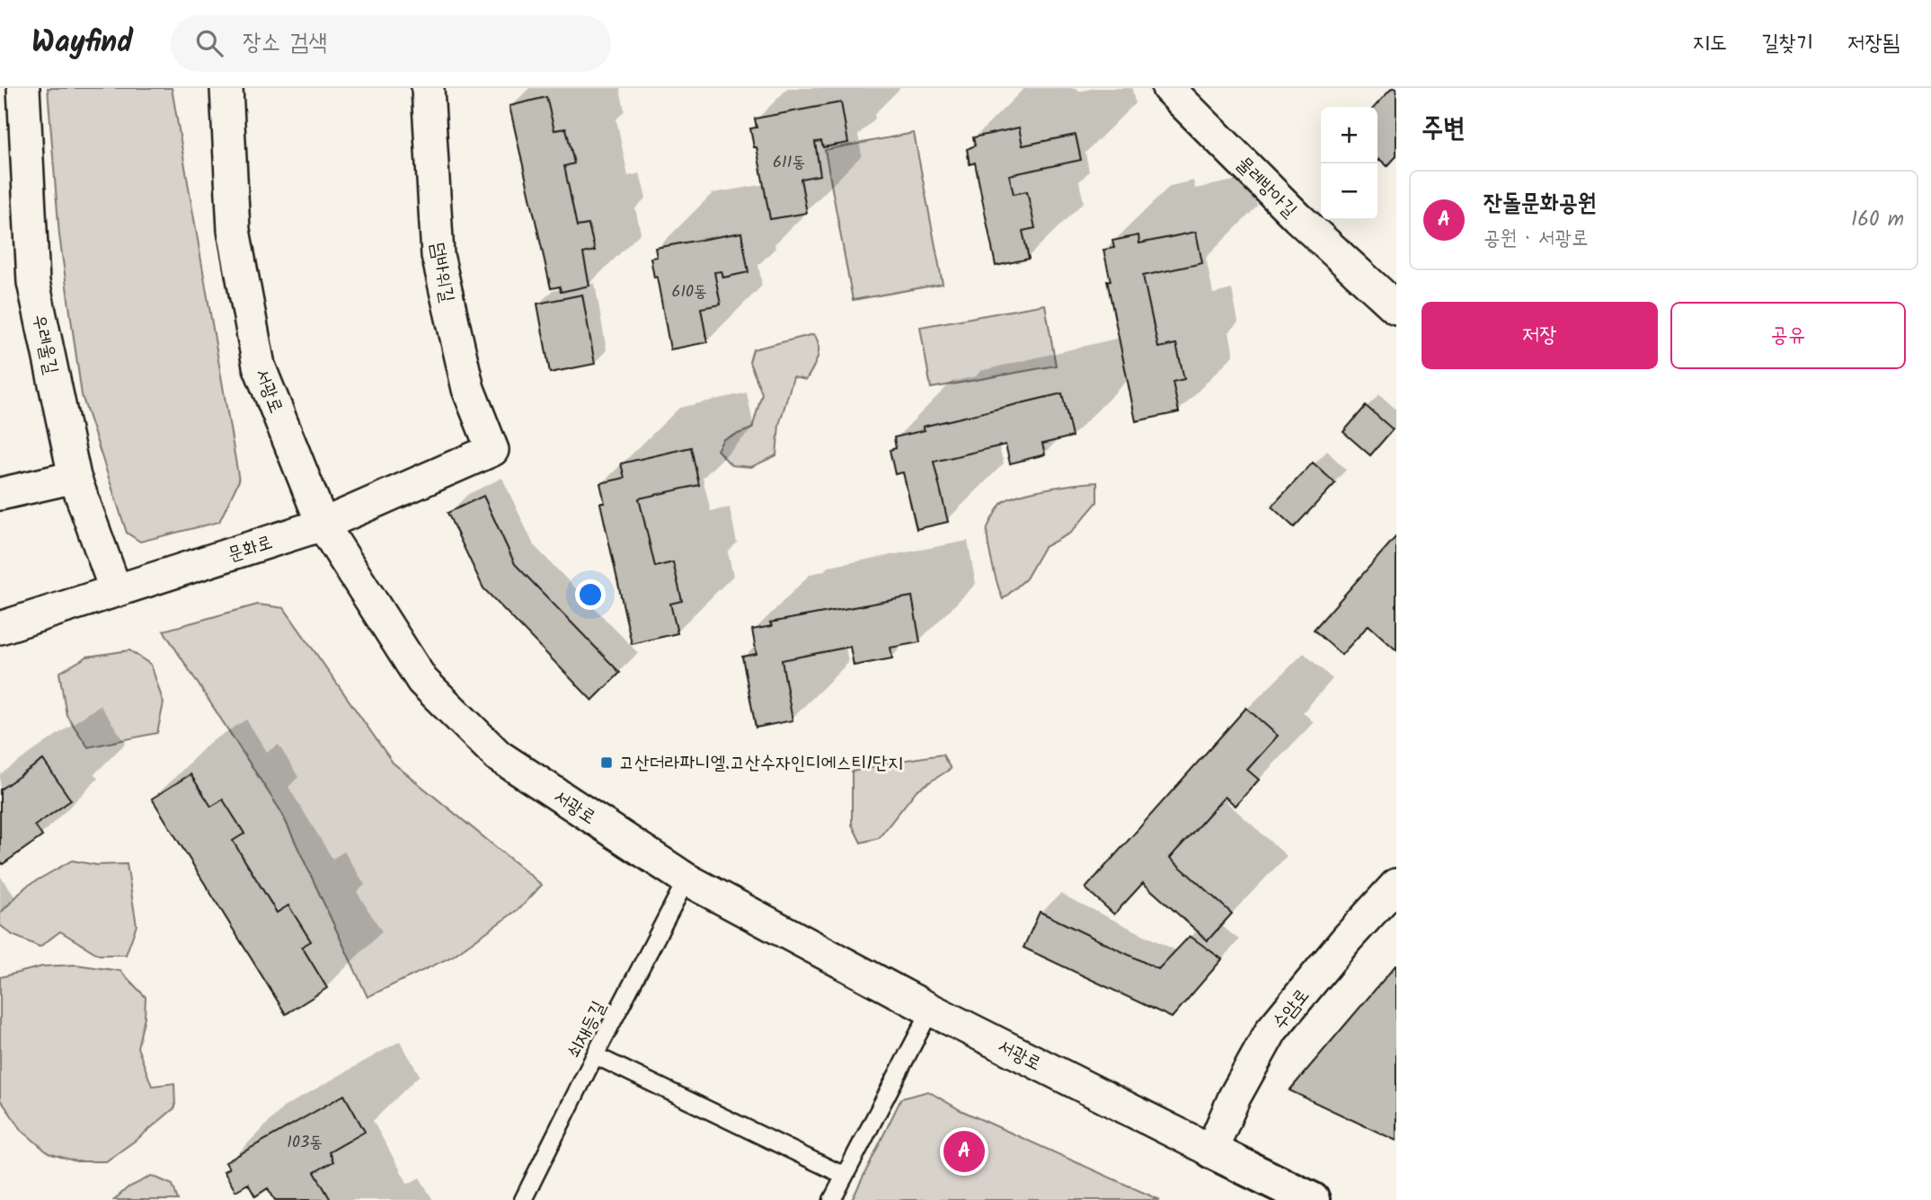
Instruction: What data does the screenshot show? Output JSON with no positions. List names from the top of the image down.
{
  "streets": {
    "street": [
      "물레방아길",
      "덤바위길",
      "우레울길",
      "서광로",
      "문화로",
      "수암로"
    ],
    "lane": ["쇠재등길"]
  },
  "crossings": [
    ["덤바위길", "문화로"],
    ["우레울길", "문화로"],
    ["서광로", "문화로"],
    ["서광로", "수암로"],
    ["서광로", "쇠재등길"]
  ],
  "places": {
    "transit": ["고산더라파니엘.고산수자인디에스티1단지"]
  },
  "house_numbers": ["611동", "610동", "103동"],
  "page": {
    "header": "Wayfind",
    "search": "장소 검색",
    "nav": ["지도", "길찾기", "저장됨"],
    "heading": "주변",
    "map_buttons": ["+", "−"],
    "list": [
      {
        "mark": "A",
        "name": "잔돌문화공원",
        "note": "공원 · 서광로",
        "value": "160 m"
      }
    ],
    "buttons": ["저장", "공유"],
    "pins": "A"
  }
}
